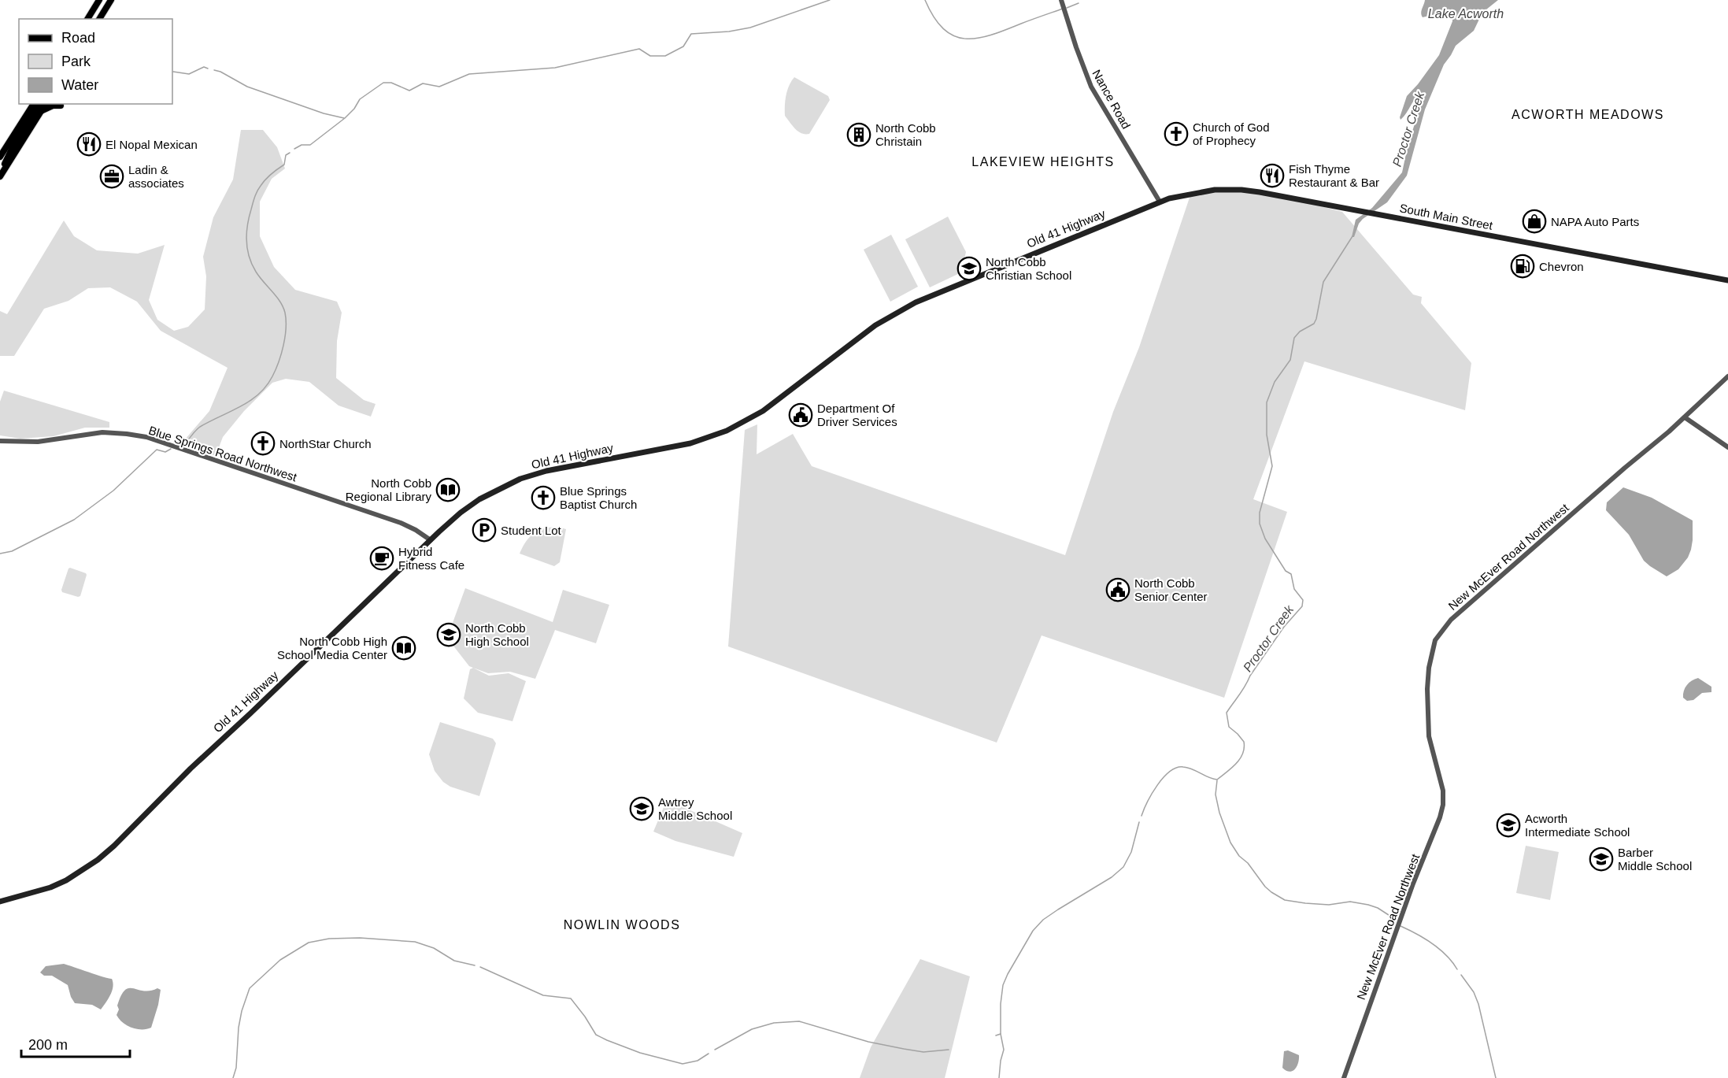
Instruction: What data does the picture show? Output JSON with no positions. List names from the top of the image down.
{
  "streets": {
    "main road": ["South Main Street", "Old 41 Highway"],
    "street": ["Nance Road", "Blue Springs Road Northwest", "New McEver Road Northwest"]
  },
  "crossings": [
    ["Nance Road", "South Main Street"],
    ["Nance Road", "Old 41 Highway"],
    ["South Main Street", "Old 41 Highway"],
    ["Old 41 Highway", "Blue Springs Road Northwest"]
  ],
  "districts": ["ACWORTH MEADOWS", "LAKEVIEW HEIGHTS", "NOWLIN WOODS"],
  "water": ["Lake Acworth", "Proctor Creek"],
  "places": {
    "church": ["Church of God of Prophecy", "NorthStar Church", "Blue Springs Baptist Church"],
    "building": ["North Cobb Christain"],
    "restaurant": ["El Nopal Mexican", "Fish Thyme Restaurant & Bar"],
    "office": ["Ladin & associates"],
    "shop": ["NAPA Auto Parts"],
    "fuel station": ["Chevron"],
    "school or university": [
      "North Cobb Christian School",
      "North Cobb High School",
      "Awtrey Middle School",
      "Acworth Intermediate School",
      "Barber Middle School"
    ],
    "public building": ["Department Of Driver Services", "North Cobb Senior Center"],
    "library": ["North Cobb Regional Library", "North Cobb High School Media Center"],
    "parking": ["Student Lot"],
    "cafe": ["Hybrid Fitness Cafe"]
  },
  "legend": ["Road", "Park", "Water"],
  "scale_bar": "200 m"
}
